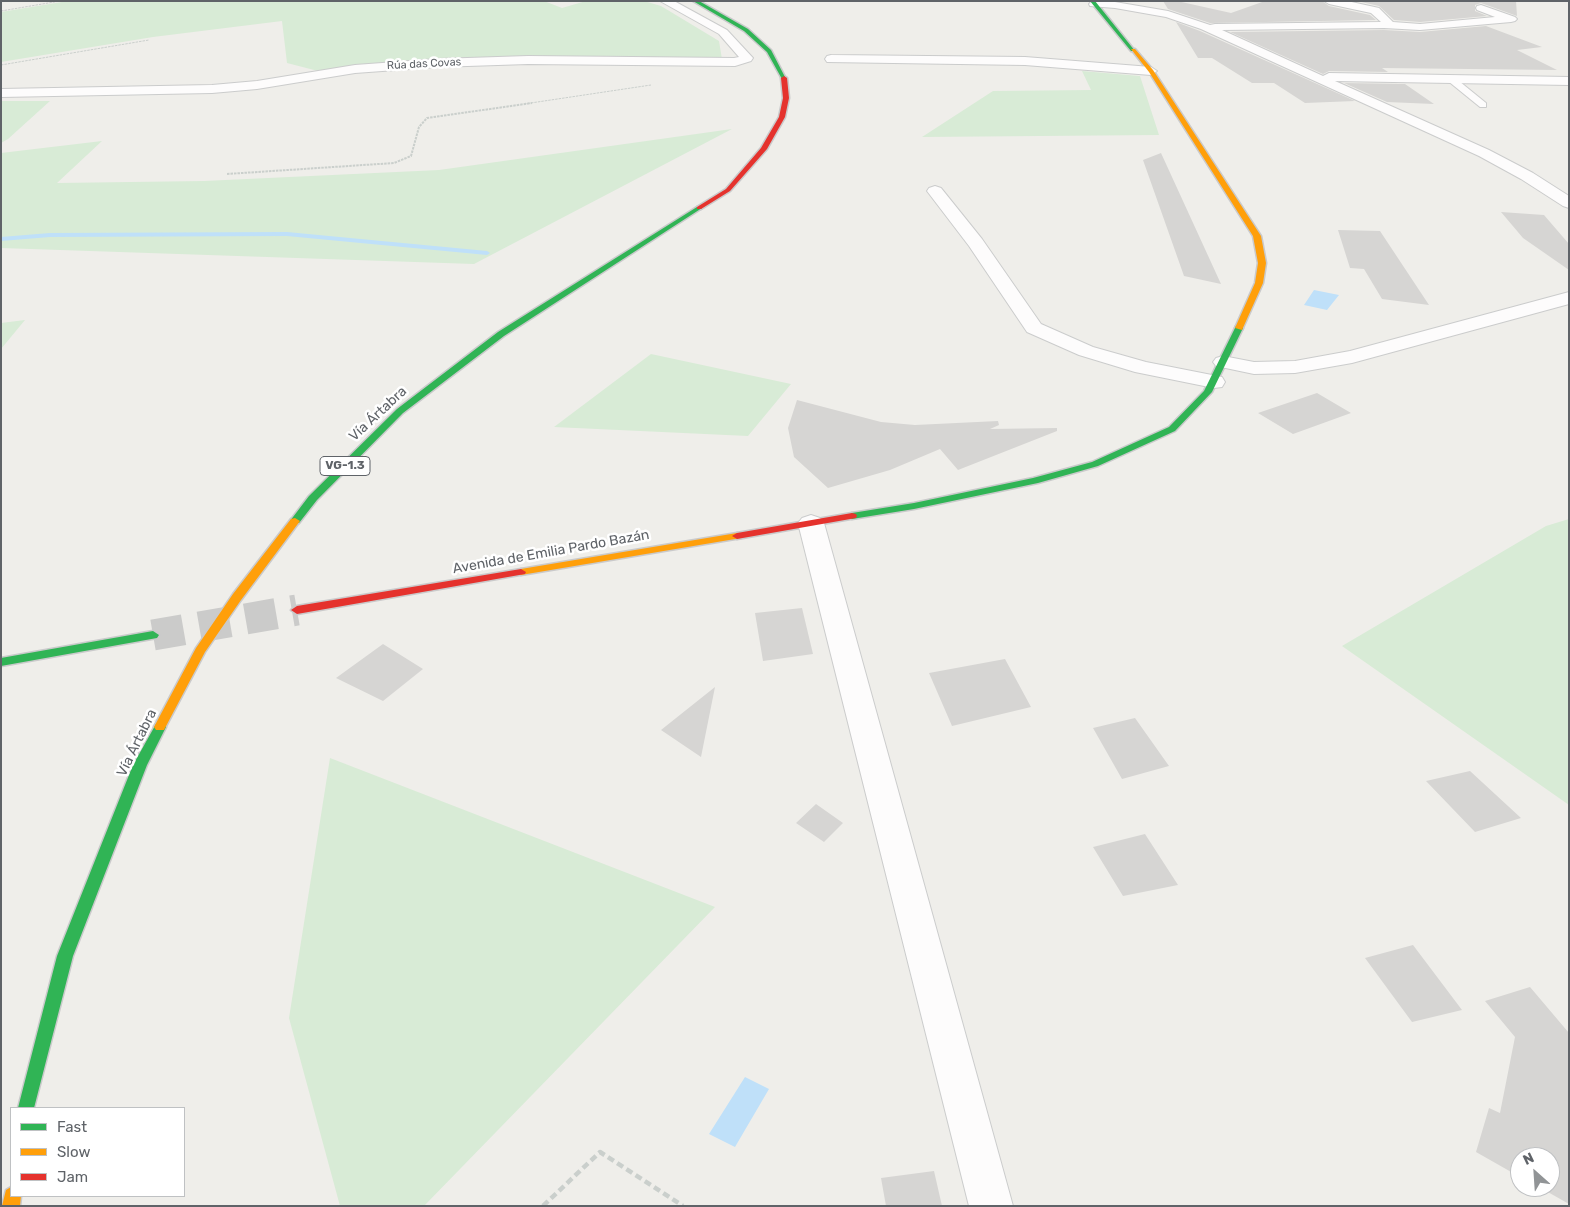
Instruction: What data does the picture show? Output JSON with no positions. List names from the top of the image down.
{
  "streets": {
    "main road": ["Vía Ártabra", "VG-1.3", "Avenida de Emilia Pardo Bazán"],
    "street": ["Rúa das Covas"]
  },
  "legend": ["Fast", "Slow", "Jam"],
  "north": "top left"
}
